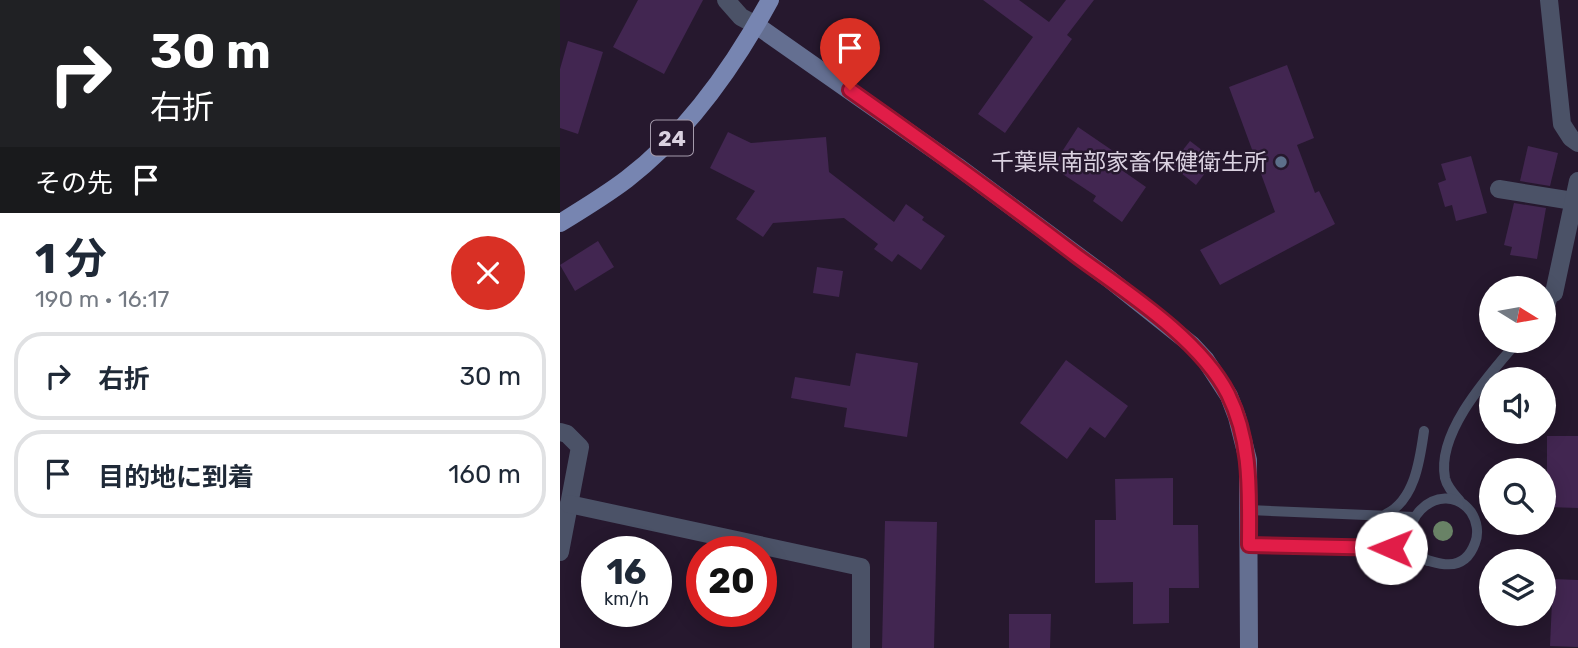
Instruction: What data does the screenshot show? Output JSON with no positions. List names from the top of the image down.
{
  "streets": {
    "main road": ["24"]
  },
  "places": ["千葉県南部家畜保健衛生所"],
  "north": "right",
  "page": {
    "turn": ["30 m", "右折"],
    "then": "その先",
    "heading": ["1 分", "190 m · 16:17"],
    "list": [
      {
        "name": "右折",
        "value": "30 m"
      },
      {
        "name": "目的地に到着",
        "value": "160 m"
      }
    ],
    "speed": "16 km/h",
    "limit": "20"
  }
}
